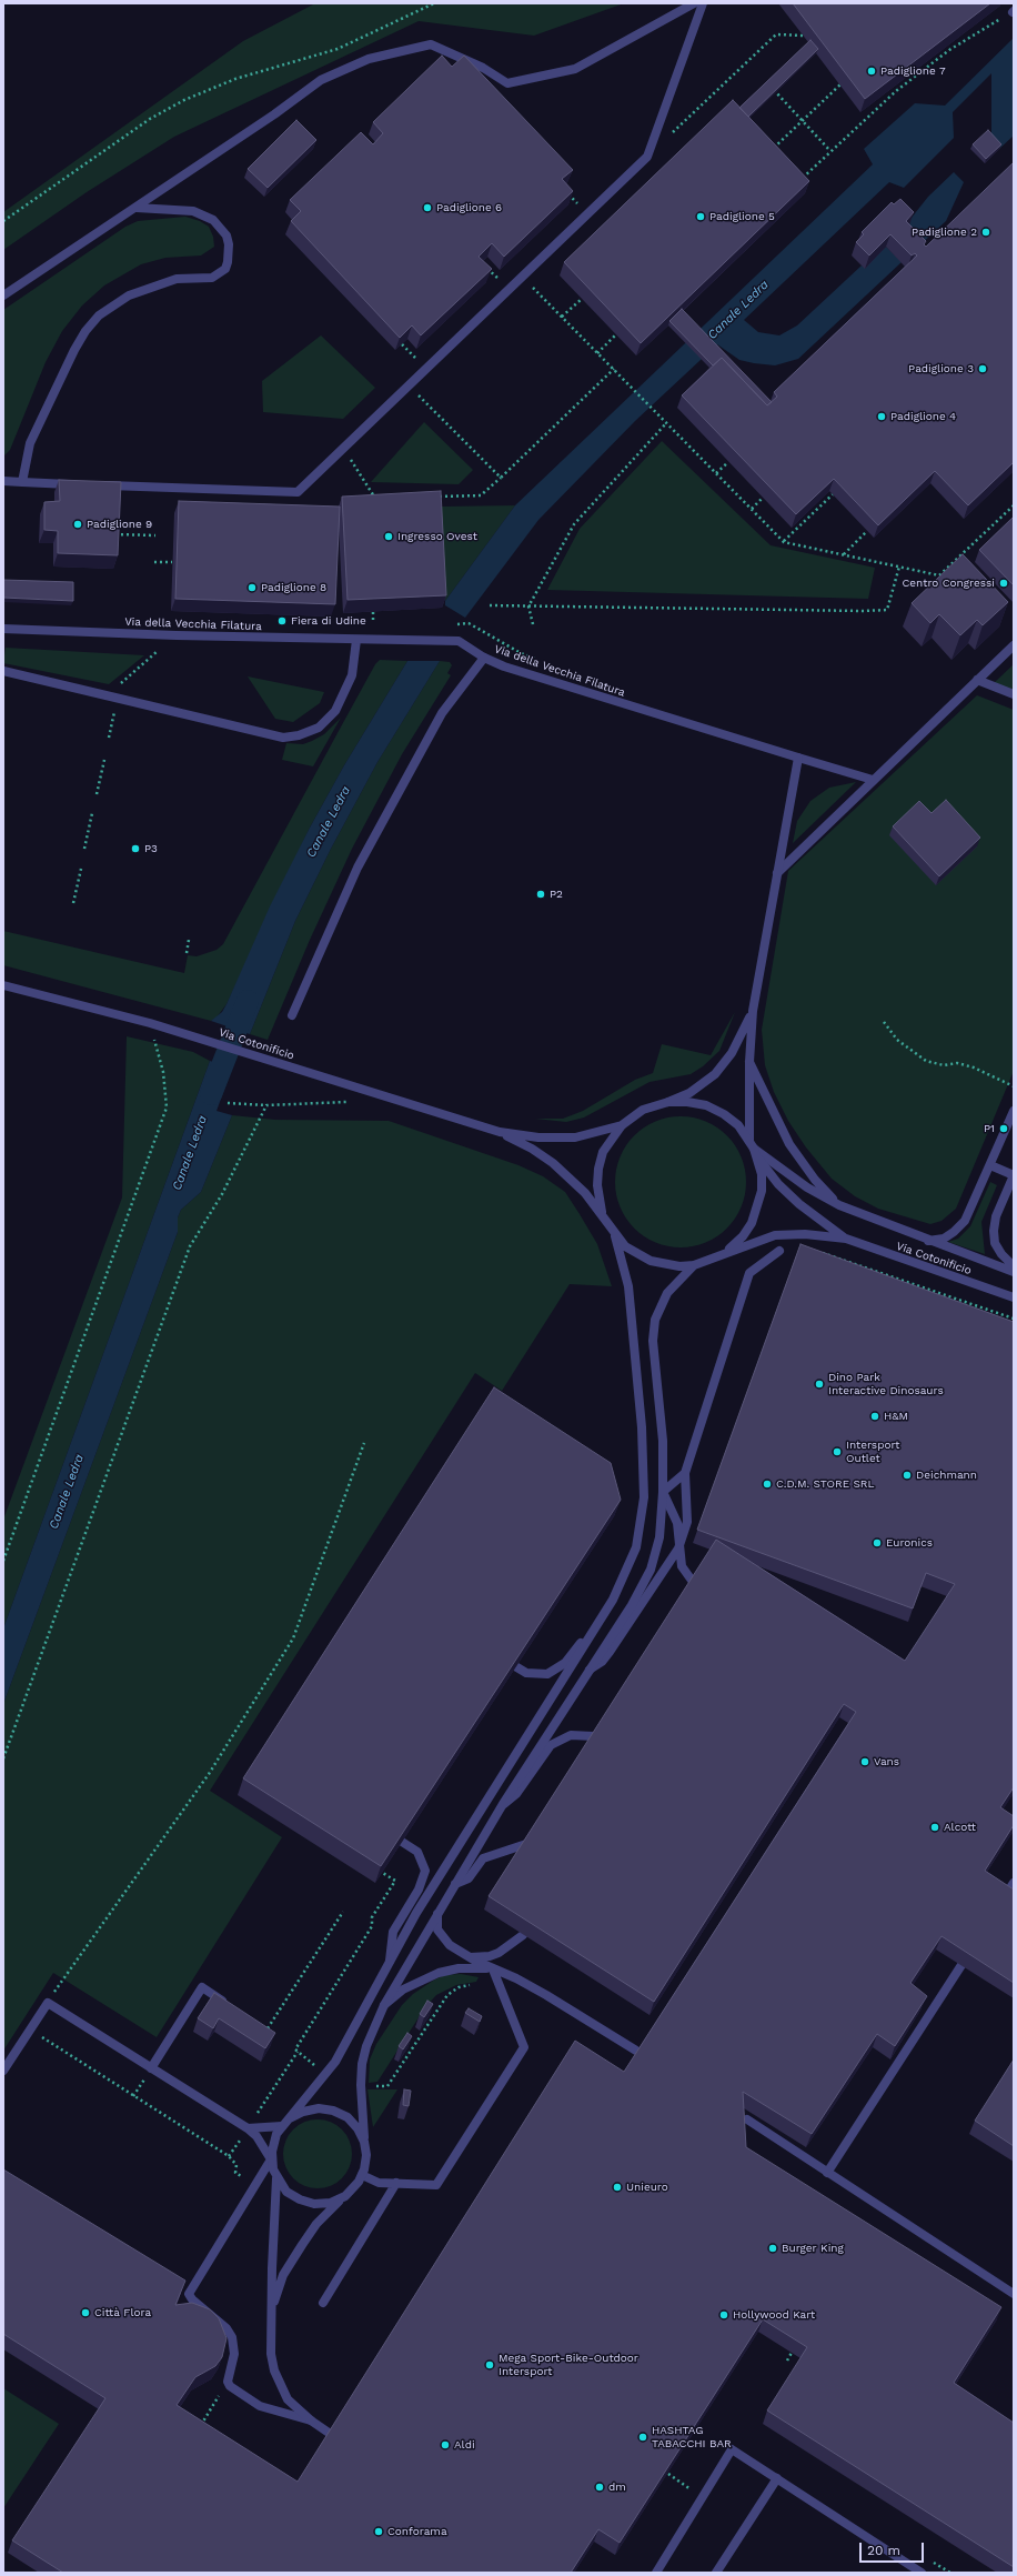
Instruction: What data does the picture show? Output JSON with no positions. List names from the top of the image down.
{
  "streets": {
    "street": ["Via della Vecchia Filatura", "Via Cotonificio"]
  },
  "water": ["Canale Ledra"],
  "places": [
    "Padiglione 7",
    "Padiglione 6",
    "Padiglione 5",
    "Padiglione 2",
    "Padiglione 3",
    "Padiglione 4",
    "Padiglione 9",
    "Ingresso Ovest",
    "Centro Congressi",
    "Padiglione 8",
    "Fiera di Udine",
    "P3",
    "P2",
    "P1",
    "Dino Park Interactive Dinosaurs",
    "H&M",
    "Intersport Outlet",
    "Deichmann",
    "C.D.M. STORE SRL",
    "Euronics",
    "Vans",
    "Alcott",
    "Unieuro",
    "Burger King",
    "Città Flora",
    "Hollywood Kart",
    "Mega Sport-Bike-Outdoor Intersport",
    "HASHTAG TABACCHI BAR",
    "Aldi",
    "dm",
    "Conforama"
  ],
  "scale_bar": "20 m"
}
